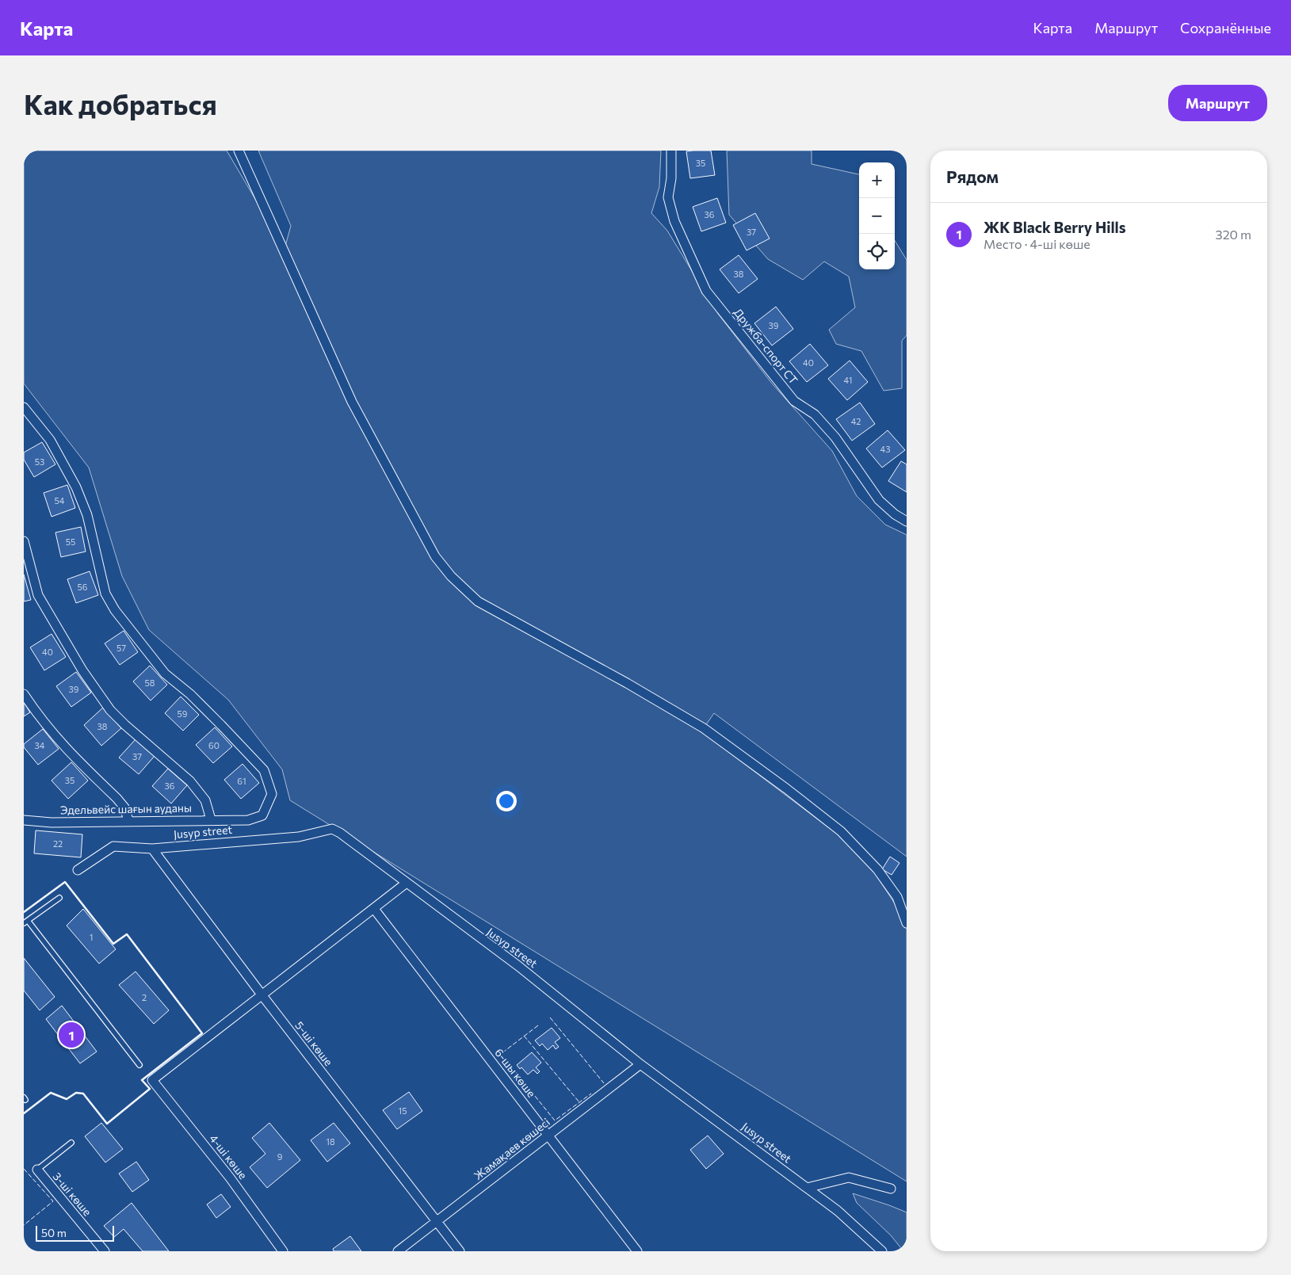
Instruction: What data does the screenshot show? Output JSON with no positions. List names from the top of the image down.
{
  "streets": {
    "street": [
      "Дружба-спорт СТ",
      "Эдельвейс шағын ауданы",
      "Jusyp street",
      "5-ші көше",
      "6-шы көше",
      "Жамақаев көшесі",
      "4-ші көше",
      "3-ші көше"
    ]
  },
  "crossings": [
    ["Jusyp street", "5-ші көше"],
    ["Jusyp street", "Жамақаев көшесі"],
    ["5-ші көше", "Жамақаев көшесі"],
    ["5-ші көше", "4-ші көше"],
    ["6-шы көше", "Жамақаев көшесі"]
  ],
  "house_numbers": [
    "35",
    "36",
    "37",
    "38",
    "39",
    "40",
    "41",
    "42",
    "43",
    "53",
    "54",
    "55",
    "56",
    "57",
    "40",
    "58",
    "39",
    "59",
    "38",
    "34",
    "60",
    "37",
    "35",
    "61",
    "36",
    "22",
    "1",
    "2",
    "15",
    "18",
    "9"
  ],
  "scale_bar": "50 m",
  "page": {
    "header": "Карта",
    "nav": ["Карта", "Маршрут", "Сохранённые"],
    "buttons": "Маршрут",
    "title": "Как добраться",
    "heading": "Рядом",
    "map_buttons": ["+", "−"],
    "list": [
      {
        "mark": "1",
        "name": "ЖК Black Berry Hills",
        "note": "Место · 4-ші көше",
        "value": "320 m"
      }
    ],
    "pins": "1",
    "scale": "50 m"
  }
}
